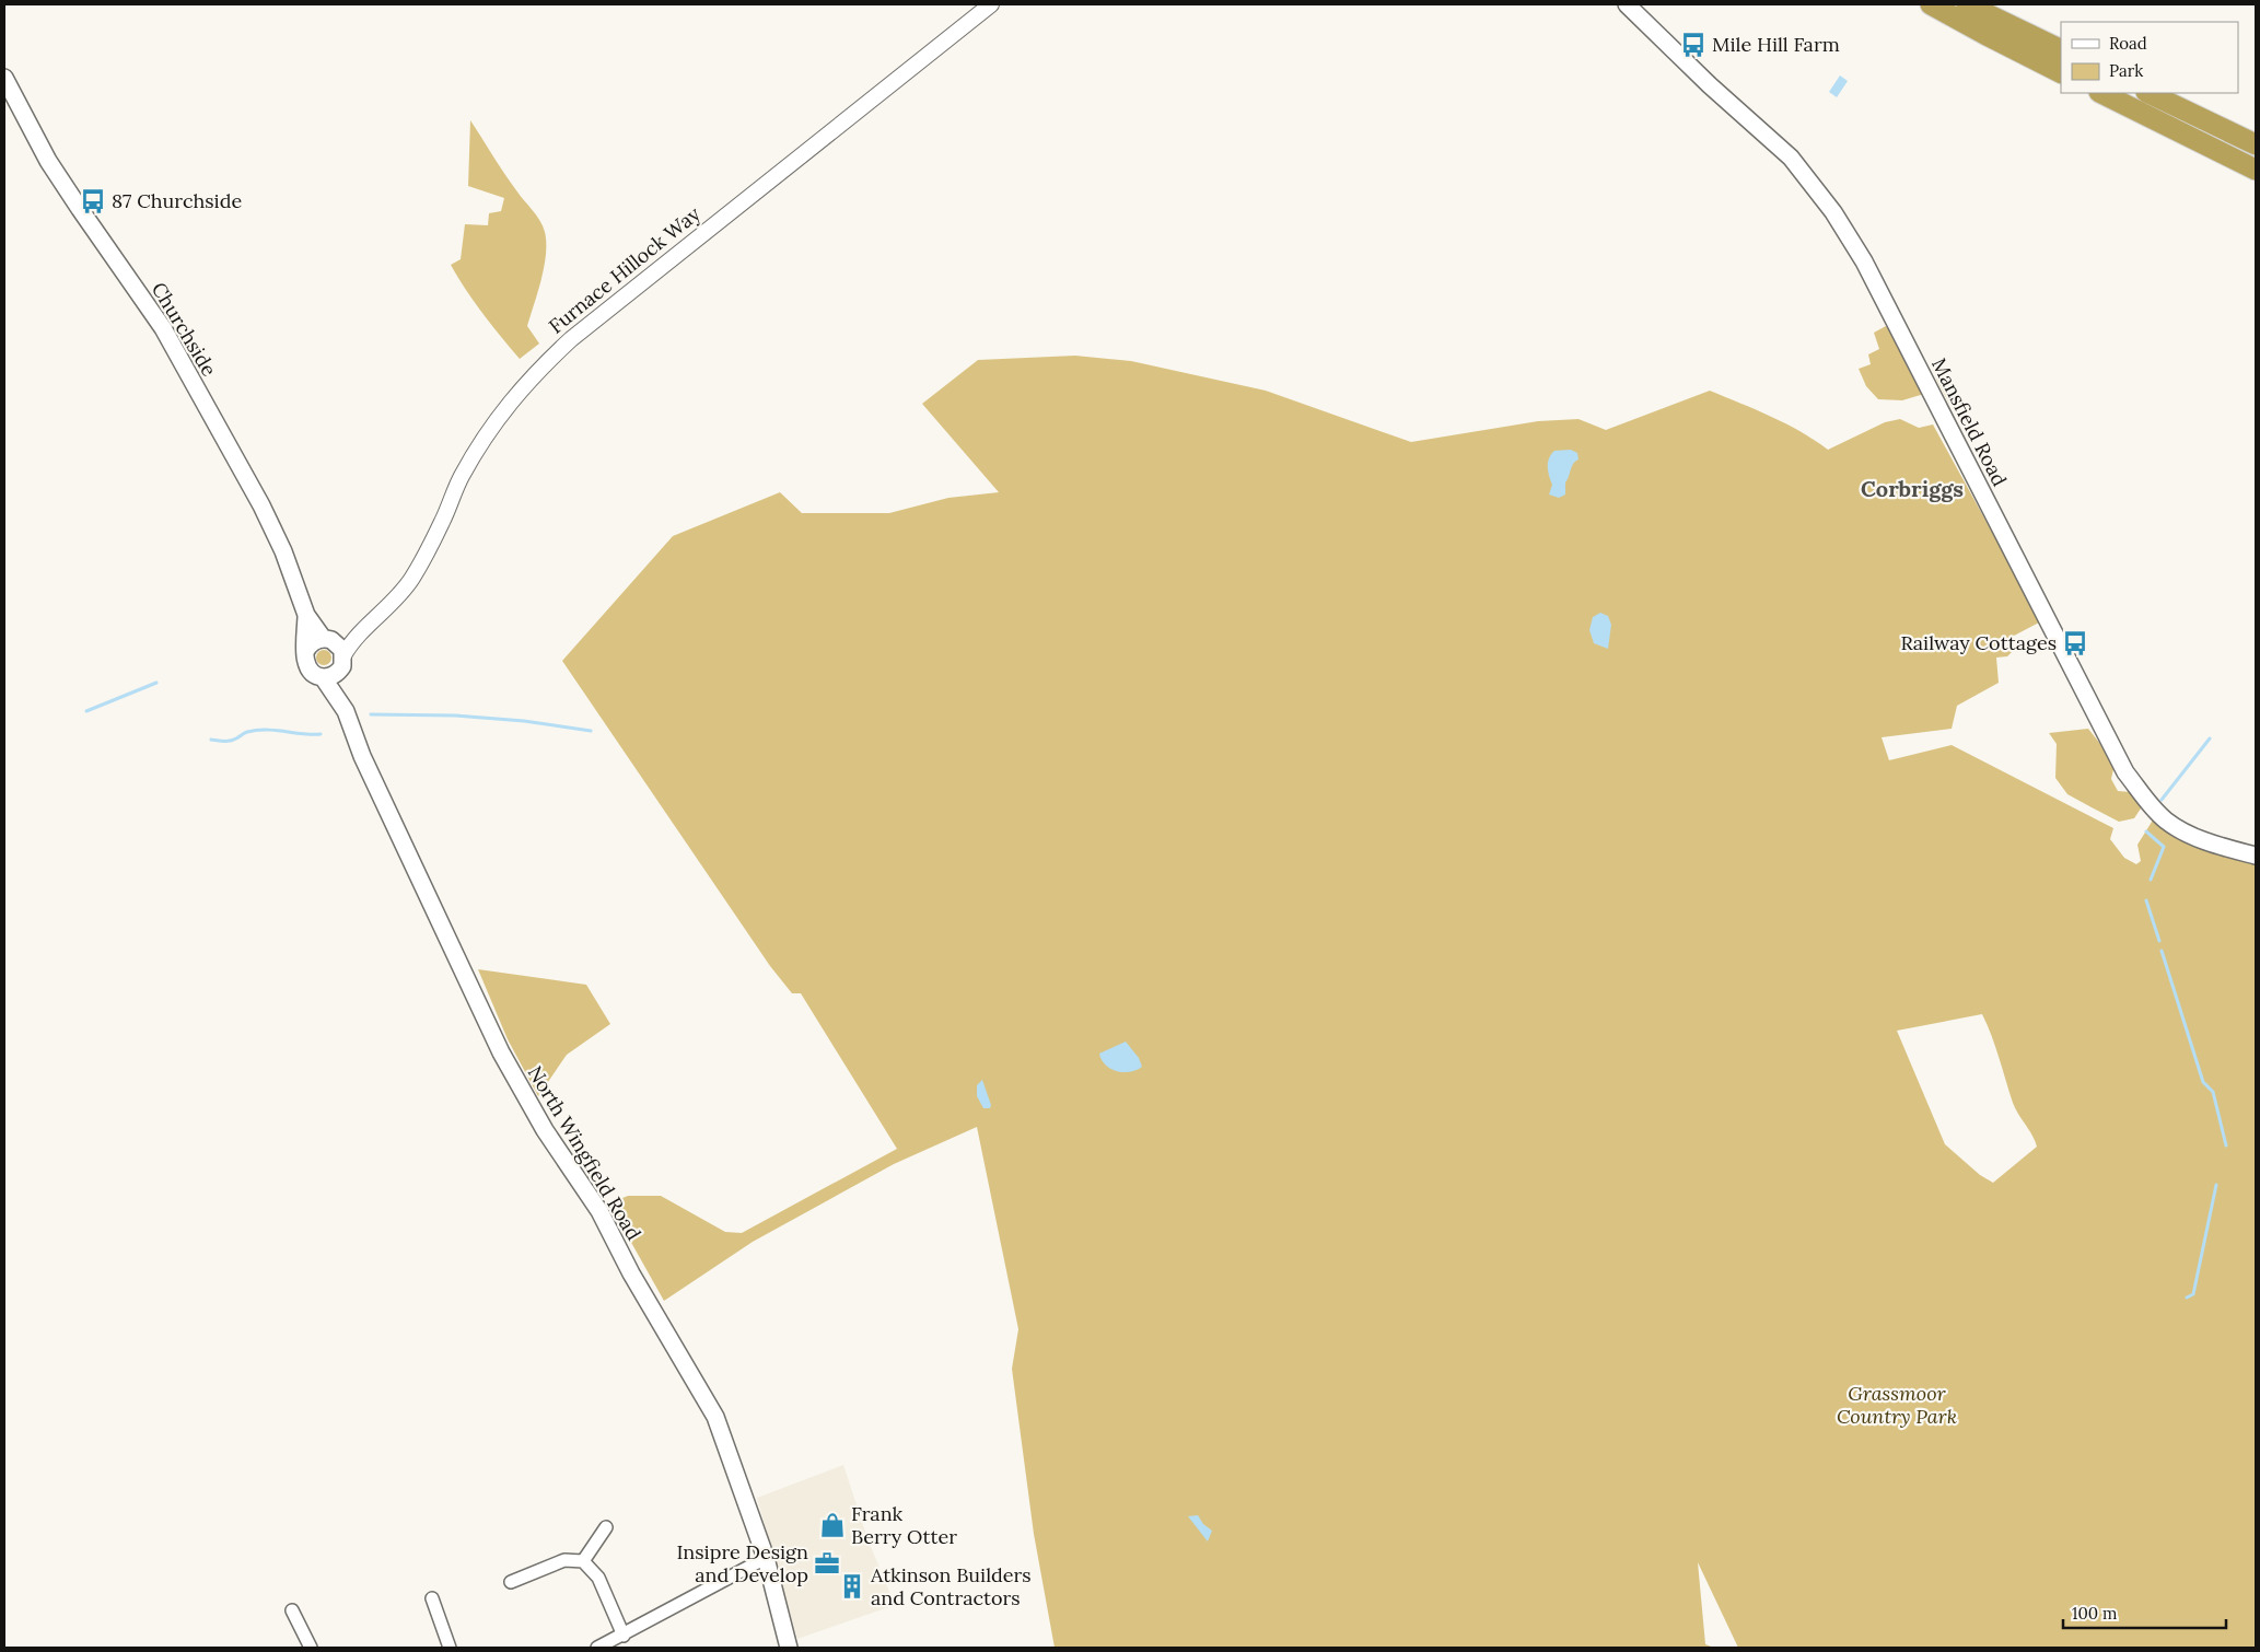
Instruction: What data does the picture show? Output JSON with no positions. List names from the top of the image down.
{
  "streets": {
    "main road": ["Churchside", "Mansfield Road", "North Wingfield Road"],
    "street": ["Furnace Hillock Way"]
  },
  "crossings": [
    ["Furnace Hillock Way", "Churchside"],
    ["Furnace Hillock Way", "North Wingfield Road"],
    ["Churchside", "North Wingfield Road"]
  ],
  "districts": ["Corbriggs"],
  "parks": ["Grassmoor Country Park"],
  "places": {
    "bus stop": ["Mile Hill Farm", "87 Churchside", "Railway Cottages"],
    "shop": ["Frank Berry Otter"],
    "office": ["Insipre Design and Develop"],
    "building": ["Atkinson Builders and Contractors"]
  },
  "legend": ["Road", "Park"],
  "scale_bar": "100 m"
}
